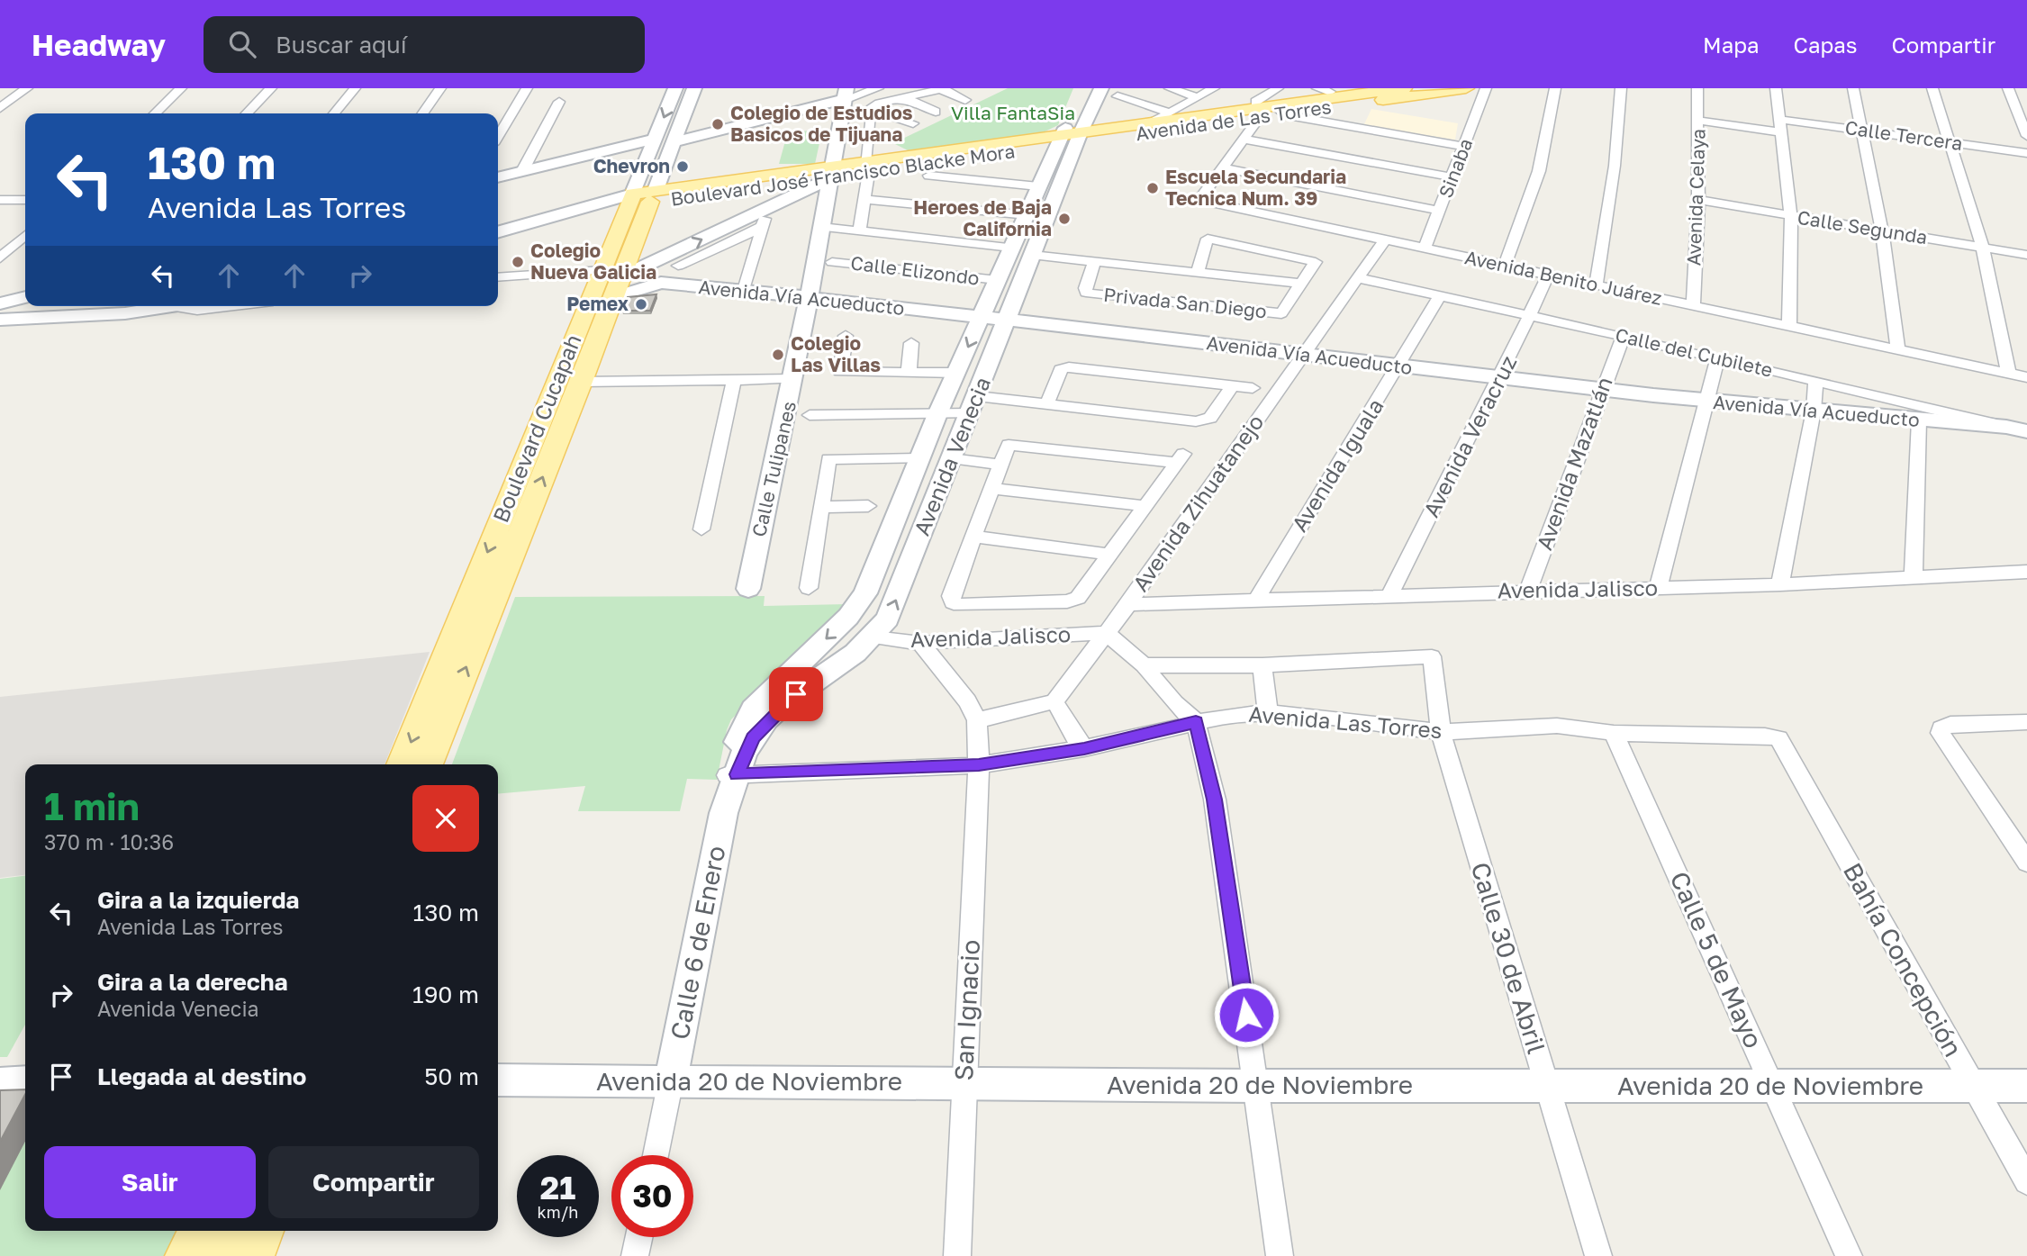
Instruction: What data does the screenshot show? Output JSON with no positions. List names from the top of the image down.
{
  "streets": {
    "main road": [
      "Avenida de Las Torres",
      "Boulevard José Francisco Blacke Mora",
      "Avenida Vía Acueducto",
      "Calle del Cubilete",
      "Boulevard Cucapah",
      "Avenida Venecia",
      "Calle Tulipanes",
      "Calle 6 de Enero",
      "Avenida 20 de Noviembre"
    ],
    "street": [
      "Calle Tercera",
      "Sinaba",
      "Avenida Celaya",
      "Calle Segunda",
      "Calle Elizondo",
      "Avenida Benito Juárez",
      "Privada San Diego",
      "Avenida Veracruz",
      "Avenida Mazatlán",
      "Avenida Iguala",
      "Avenida Zihuatanejo",
      "Avenida Jalisco",
      "Avenida Las Torres",
      "Calle 30 de Abril",
      "Calle 5 de Mayo",
      "Bahía Concepción",
      "San Ignacio"
    ]
  },
  "crossings": [
    ["Avenida de Las Torres", "Boulevard José Francisco Blacke Mora"],
    ["Avenida de Las Torres", "Avenida Benito Juárez"],
    ["Avenida de Las Torres", "Avenida Venecia"],
    ["Calle Tercera", "Avenida Celaya"],
    ["Sinaba", "Avenida Benito Juárez"],
    ["Boulevard José Francisco Blacke Mora", "Boulevard Cucapah"],
    ["Boulevard José Francisco Blacke Mora", "Avenida Venecia"],
    ["Boulevard José Francisco Blacke Mora", "Calle Tulipanes"],
    ["Avenida Celaya", "Calle Segunda"],
    ["Avenida Celaya", "Avenida Benito Juárez"],
    ["Calle Elizondo", "Avenida Venecia"],
    ["Avenida Benito Juárez", "Avenida Veracruz"],
    ["Avenida Benito Juárez", "Avenida Zihuatanejo"],
    ["Avenida Vía Acueducto", "Calle del Cubilete"],
    ["Avenida Vía Acueducto", "Boulevard Cucapah"],
    ["Avenida Vía Acueducto", "Avenida Veracruz"],
    ["Avenida Vía Acueducto", "Avenida Venecia"],
    ["Avenida Vía Acueducto", "Avenida Mazatlán"],
    ["Avenida Vía Acueducto", "Avenida Iguala"],
    ["Avenida Vía Acueducto", "Calle Tulipanes"],
    ["Avenida Vía Acueducto", "Avenida Zihuatanejo"],
    ["Privada San Diego", "Avenida Venecia"],
    ["Calle del Cubilete", "Avenida Veracruz"],
    ["Calle del Cubilete", "Avenida Mazatlán"],
    ["Calle del Cubilete", "Avenida Iguala"],
    ["Calle del Cubilete", "Avenida Zihuatanejo"],
    ["Avenida Veracruz", "Avenida Jalisco"],
    ["Avenida Venecia", "Avenida Jalisco"],
    ["Avenida Venecia", "Avenida Las Torres"],
    ["Avenida Venecia", "Calle 6 de Enero"],
    ["Avenida Mazatlán", "Avenida Jalisco"],
    ["Avenida Iguala", "Avenida Jalisco"],
    ["Avenida Zihuatanejo", "Avenida Jalisco"],
    ["Avenida Las Torres", "Calle 6 de Enero"],
    ["Avenida Las Torres", "Calle 30 de Abril"],
    ["Avenida Las Torres", "Calle 5 de Mayo"],
    ["Avenida Las Torres", "Bahía Concepción"],
    ["Avenida Las Torres", "San Ignacio"],
    ["Calle 6 de Enero", "Avenida 20 de Noviembre"],
    ["Calle 30 de Abril", "Avenida 20 de Noviembre"],
    ["Calle 5 de Mayo", "Avenida 20 de Noviembre"],
    ["Bahía Concepción", "Avenida 20 de Noviembre"],
    ["San Ignacio", "Avenida 20 de Noviembre"]
  ],
  "parks": ["Villa FantaSia"],
  "places": [
    "Colegio de Estudios Basicos de Tijuana",
    "Chevron",
    "Escuela Secundaria Tecnica Num. 39",
    "Heroes de Baja California",
    "Colegio Nueva Galicia",
    "Pemex",
    "Colegio Las Villas"
  ],
  "page": {
    "header": "Headway",
    "search": "Buscar aquí",
    "nav": ["Mapa", "Capas", "Compartir"],
    "turn": ["130 m", "Avenida Las Torres"],
    "heading": ["1 min", "370 m · 10:36"],
    "list": [
      {
        "name": "Gira a la izquierda",
        "note": "Avenida Las Torres",
        "value": "130 m"
      },
      {
        "name": "Gira a la derecha",
        "note": "Avenida Venecia",
        "value": "190 m"
      },
      {
        "name": "Llegada al destino",
        "value": "50 m"
      }
    ],
    "buttons": ["Salir", "Compartir"],
    "speed": "21 km/h",
    "limit": "30"
  }
}
